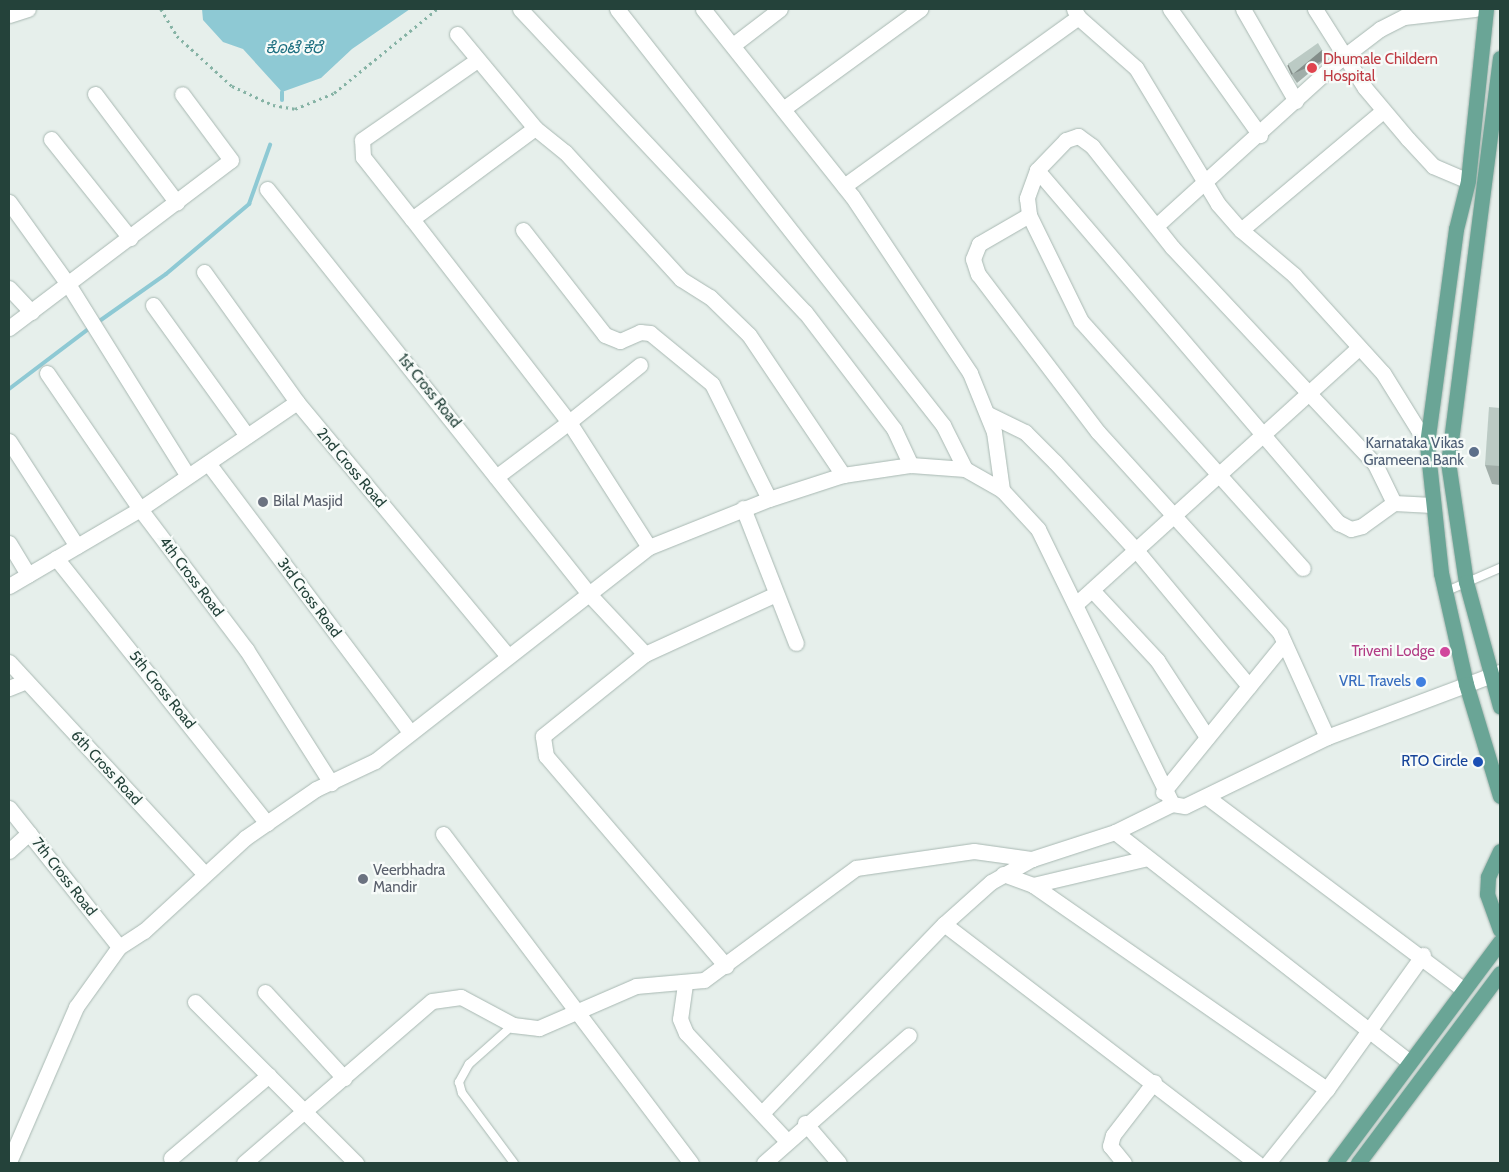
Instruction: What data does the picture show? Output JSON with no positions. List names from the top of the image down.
{
  "streets": {
    "street": [
      "1st Cross Road",
      "2nd Cross Road",
      "4th Cross Road",
      "3rd Cross Road",
      "5th Cross Road",
      "6th Cross Road",
      "7th Cross Road"
    ]
  },
  "water": ["ಕೊಟೆ ಕೆರೆ"],
  "places": [
    "Dhumale Childern Hospital",
    "Karnataka Vikas Grameena Bank",
    "Bilal Masjid",
    "Triveni Lodge",
    "VRL Travels",
    "RTO Circle",
    "Veerbhadra Mandir"
  ]
}
